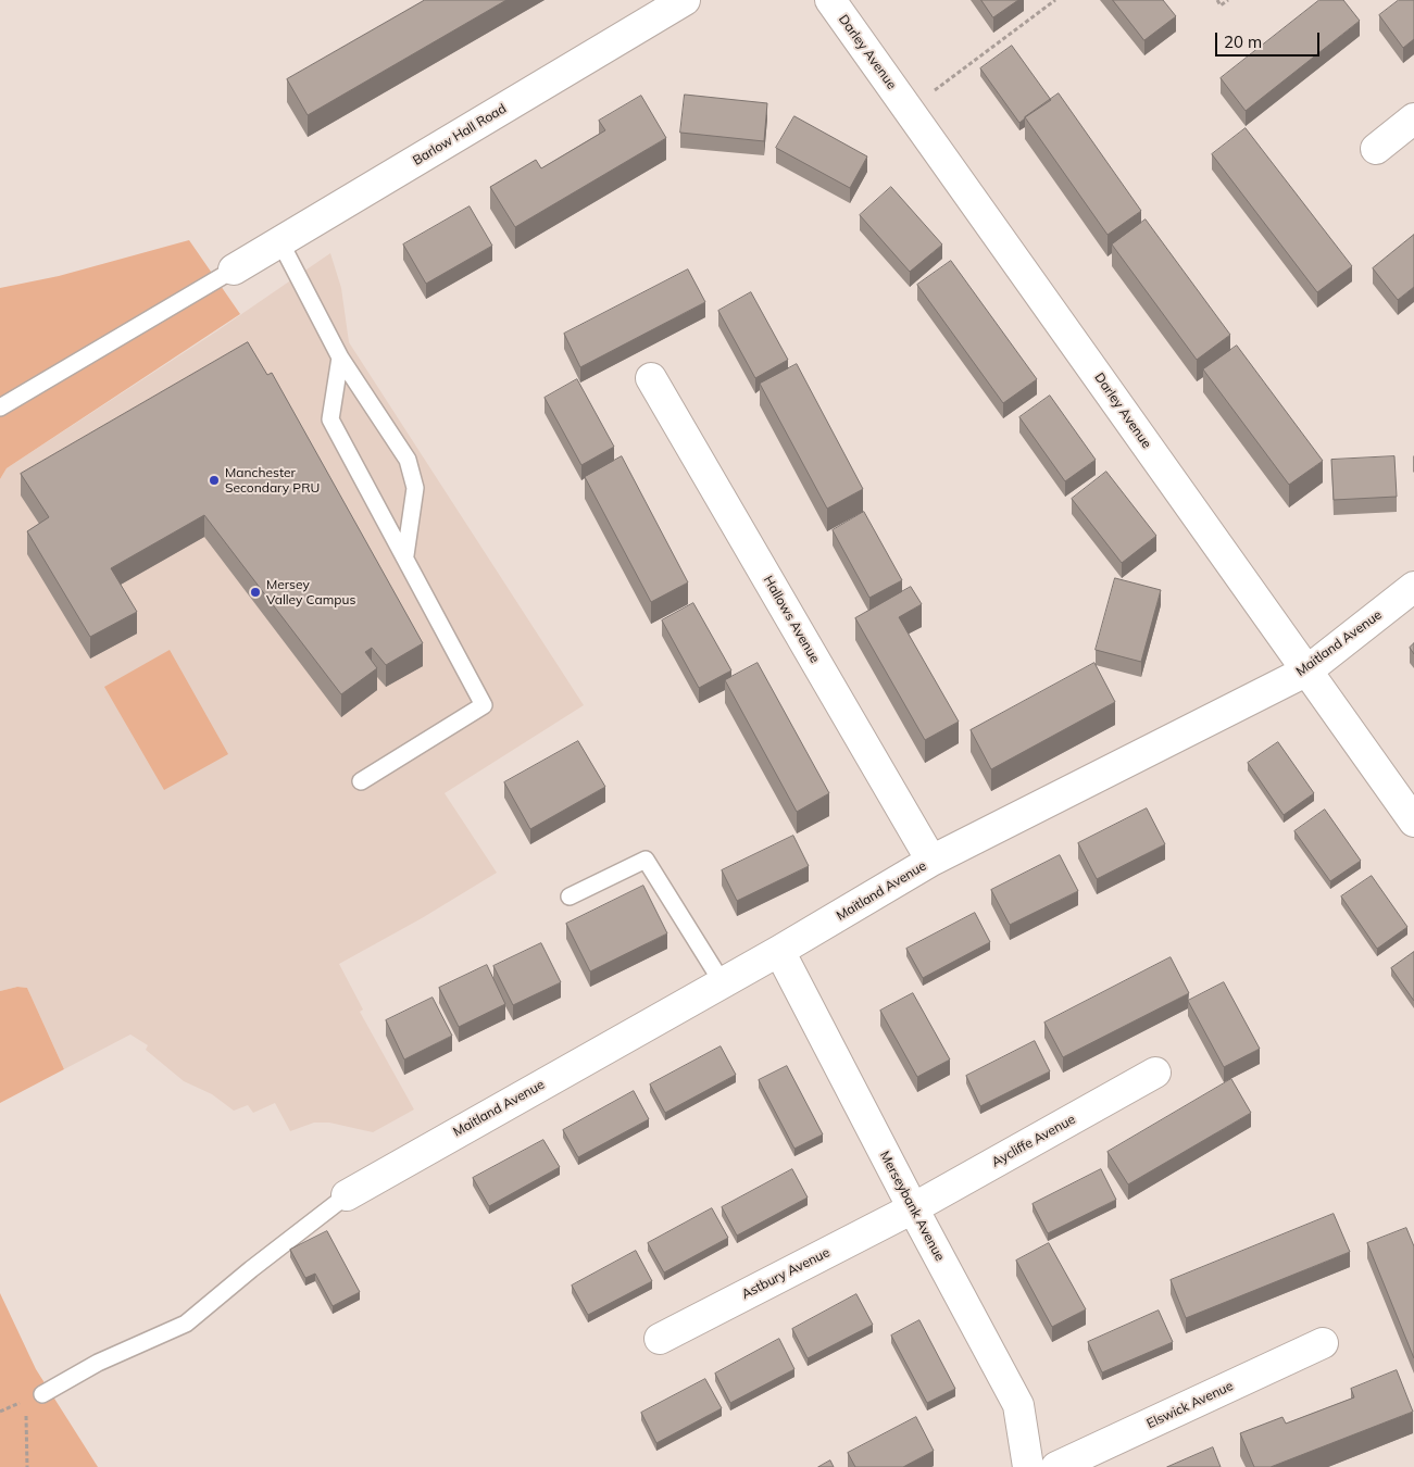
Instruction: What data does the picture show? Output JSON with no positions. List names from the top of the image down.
{
  "streets": {
    "street": [
      "Darley Avenue",
      "Barlow Hall Road",
      "Hallows Avenue",
      "Maitland Avenue",
      "Aycliffe Avenue",
      "Merseybank Avenue",
      "Astbury Avenue",
      "Elswick Avenue"
    ]
  },
  "crossings": [
    ["Darley Avenue", "Maitland Avenue"],
    ["Hallows Avenue", "Maitland Avenue"],
    ["Maitland Avenue", "Merseybank Avenue"],
    ["Aycliffe Avenue", "Merseybank Avenue"],
    ["Aycliffe Avenue", "Astbury Avenue"],
    ["Merseybank Avenue", "Astbury Avenue"]
  ],
  "places": ["Manchester Secondary PRU", "Mersey Valley Campus"],
  "scale_bar": "20 m"
}
